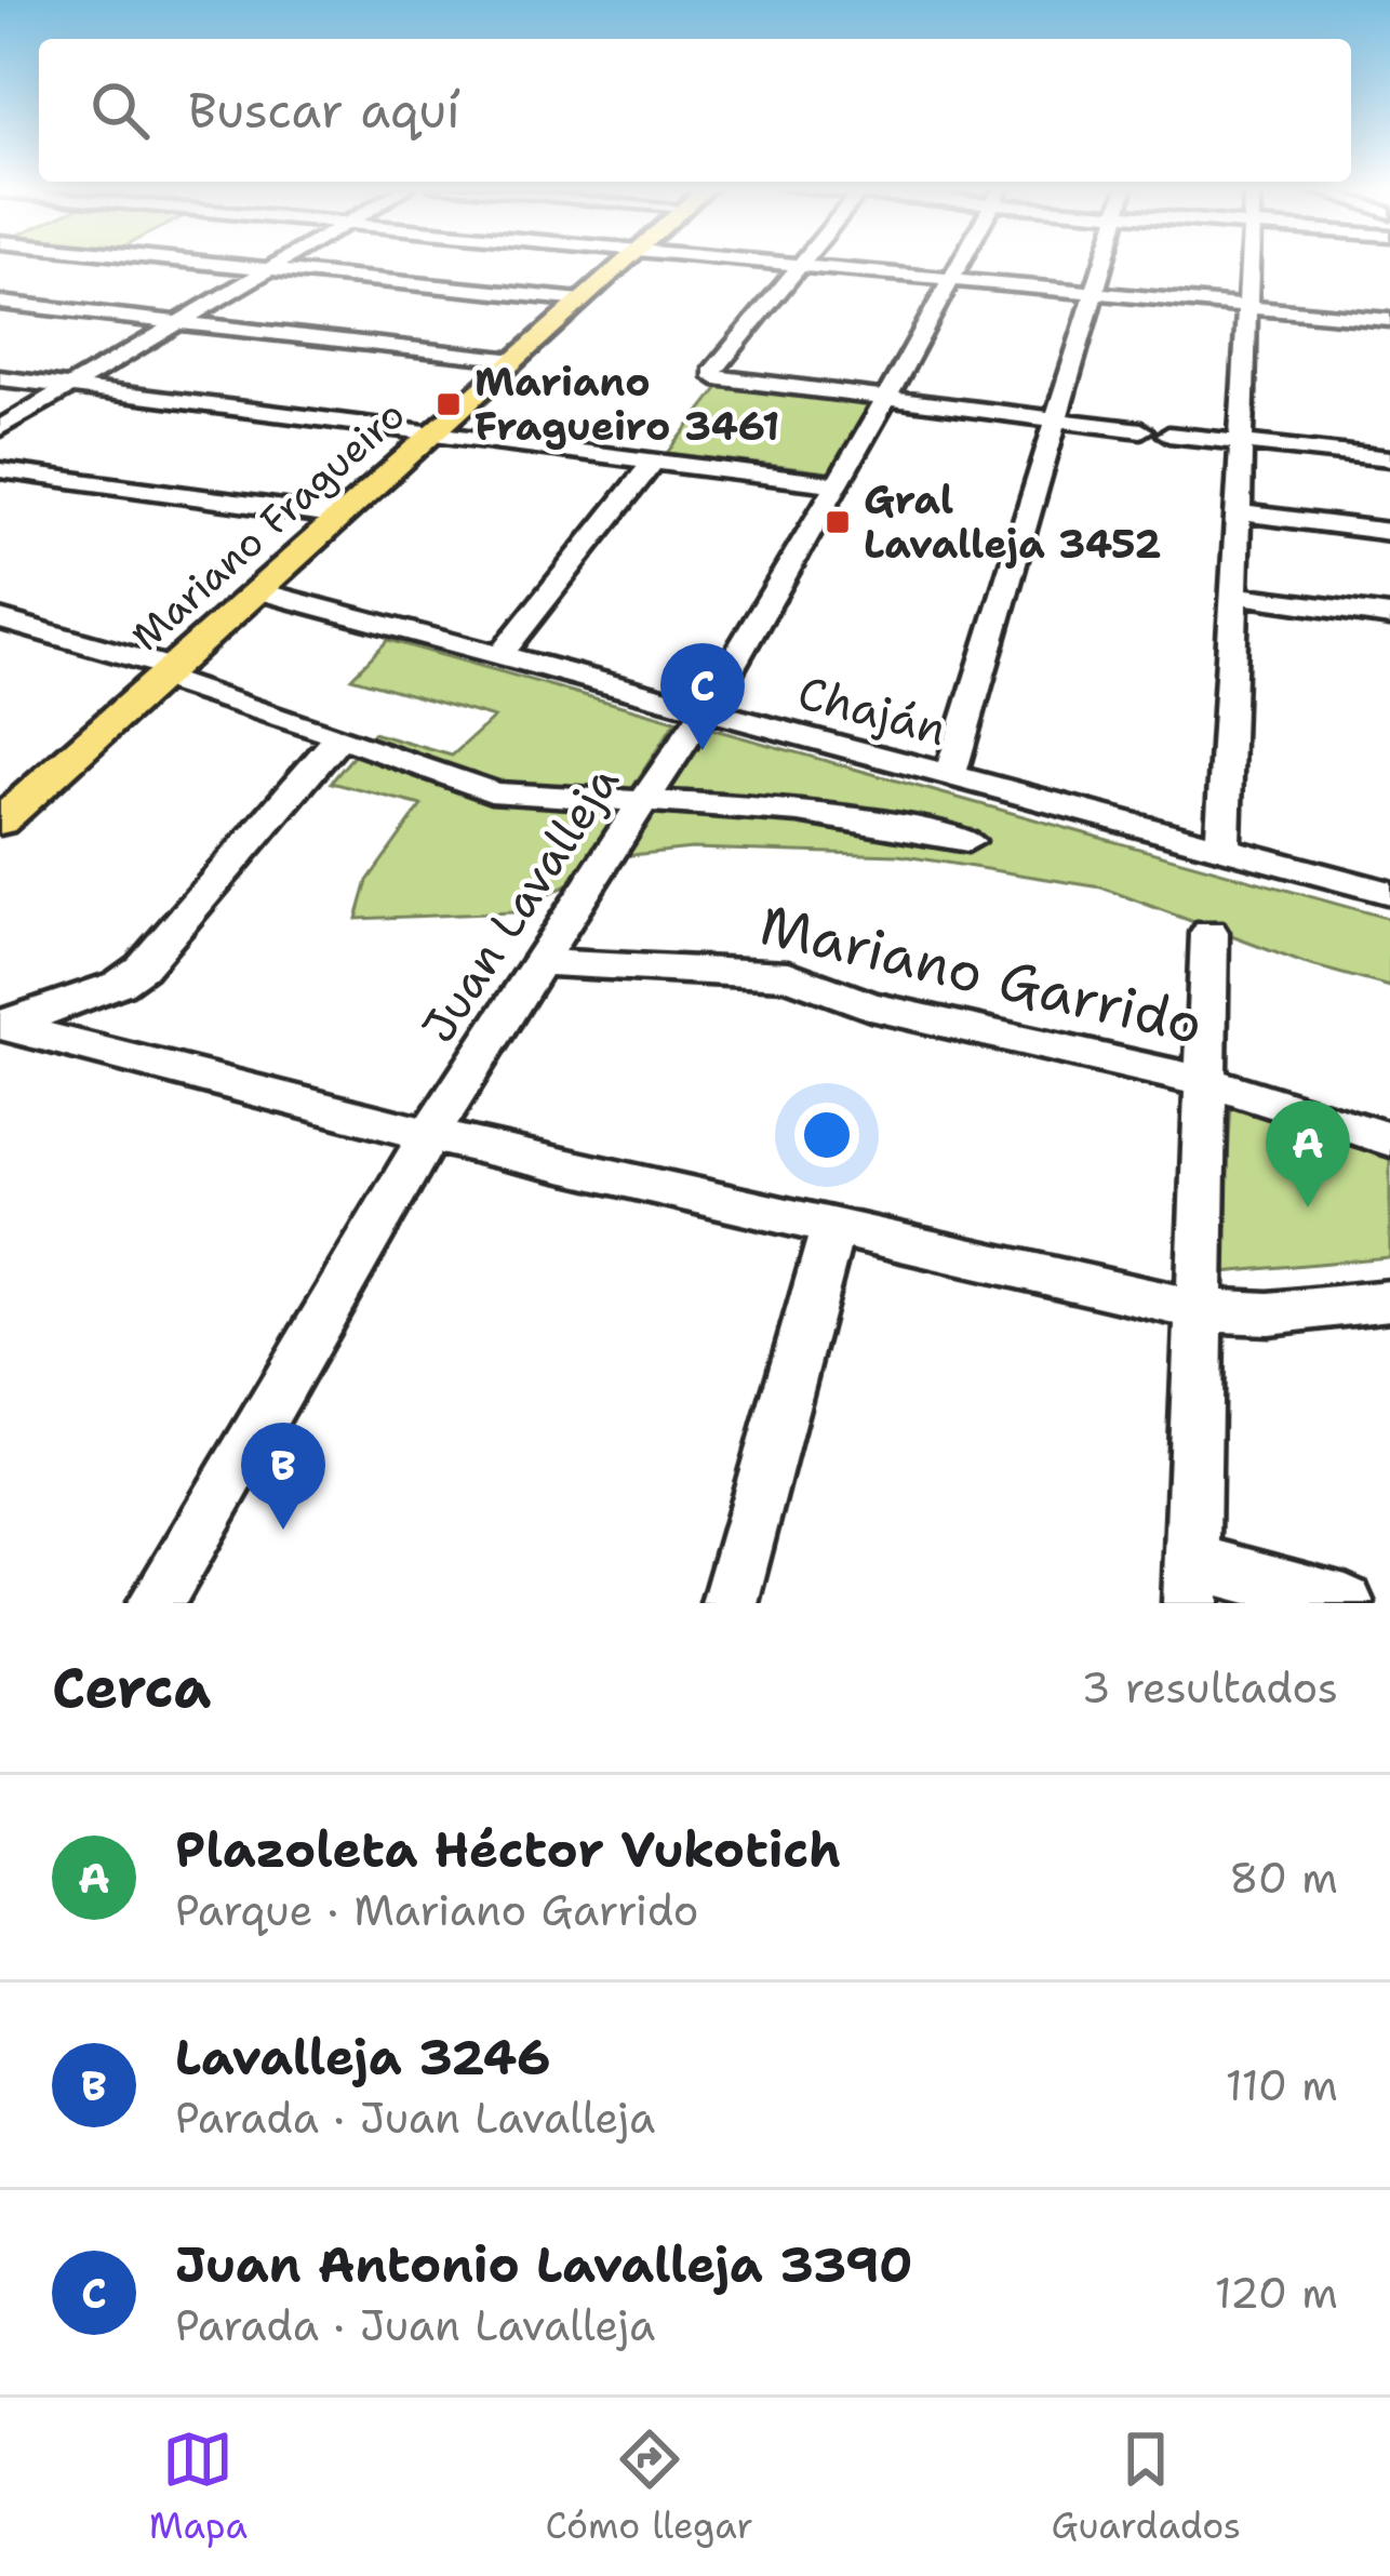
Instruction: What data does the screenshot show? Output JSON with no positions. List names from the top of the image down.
{
  "streets": {
    "main road": ["Mariano Fragueiro"],
    "street": ["Chaján", "Juan Lavalleja", "Mariano Garrido"]
  },
  "crossings": [
    ["Mariano Fragueiro", "Chaján"],
    ["Chaján", "Juan Lavalleja"],
    ["Juan Lavalleja", "Mariano Garrido"]
  ],
  "places": {
    "transit": ["Mariano Fragueiro 3461", "Gral Lavalleja 3452"]
  },
  "page": {
    "search": "Buscar aquí",
    "pins": ["C", "A", "B"],
    "heading": ["Cerca", "3 resultados"],
    "list": [
      {
        "mark": "A",
        "name": "Plazoleta Héctor Vukotich",
        "note": "Parque · Mariano Garrido",
        "value": "80 m"
      },
      {
        "mark": "B",
        "name": "Lavalleja 3246",
        "note": "Parada · Juan Lavalleja",
        "value": "110 m"
      },
      {
        "mark": "C",
        "name": "Juan Antonio Lavalleja 3390",
        "note": "Parada · Juan Lavalleja",
        "value": "120 m"
      }
    ],
    "nav": ["Mapa", "Cómo llegar", "Guardados"]
  }
}
